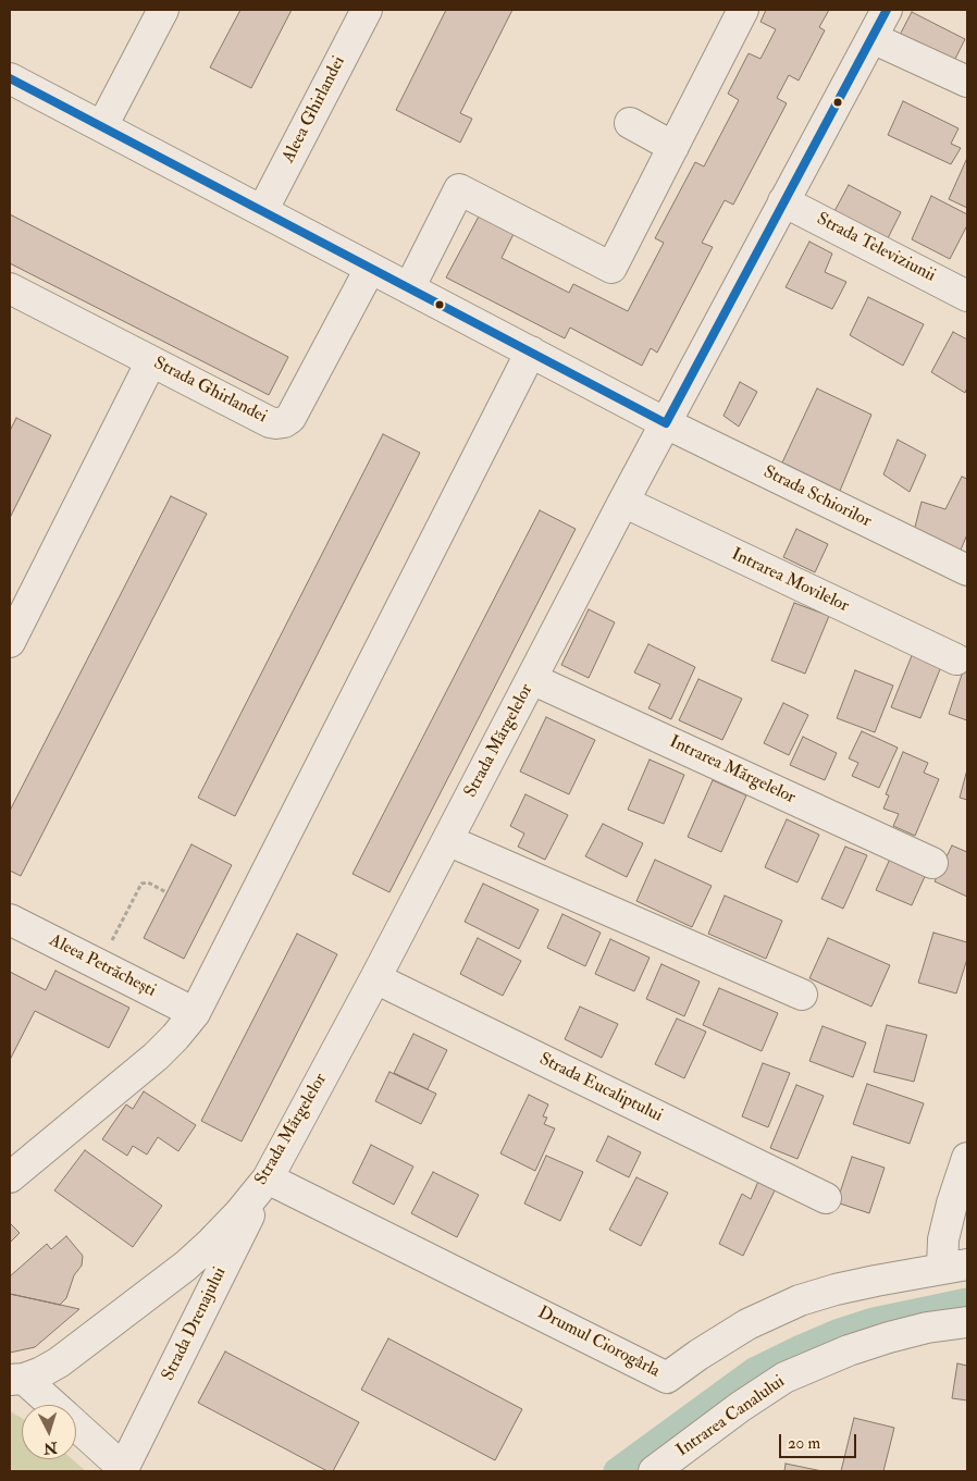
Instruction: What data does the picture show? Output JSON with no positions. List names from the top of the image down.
{
  "streets": {
    "street": [
      "Aleea Ghirlandei",
      "Strada Televiziunii",
      "Strada Ghirlandei",
      "Strada Schiorilor",
      "Intrarea Movilelor",
      "Strada Mărgelelor",
      "Intrarea Mărgelelor",
      "Aleea Petrăchești",
      "Strada Eucaliptului",
      "Strada Drenajului",
      "Drumul Ciorogârla",
      "Intrarea Canalului"
    ]
  },
  "crossings": [
    ["Strada Televiziunii", "Strada Mărgelelor"],
    ["Strada Schiorilor", "Strada Mărgelelor"],
    ["Intrarea Movilelor", "Strada Mărgelelor"],
    ["Strada Mărgelelor", "Intrarea Mărgelelor"],
    ["Strada Mărgelelor", "Strada Eucaliptului"],
    ["Strada Mărgelelor", "Strada Drenajului"],
    ["Strada Mărgelelor", "Drumul Ciorogârla"],
    ["Strada Drenajului", "Drumul Ciorogârla"]
  ],
  "scale_bar": "20 m",
  "north": "bottom"
}
